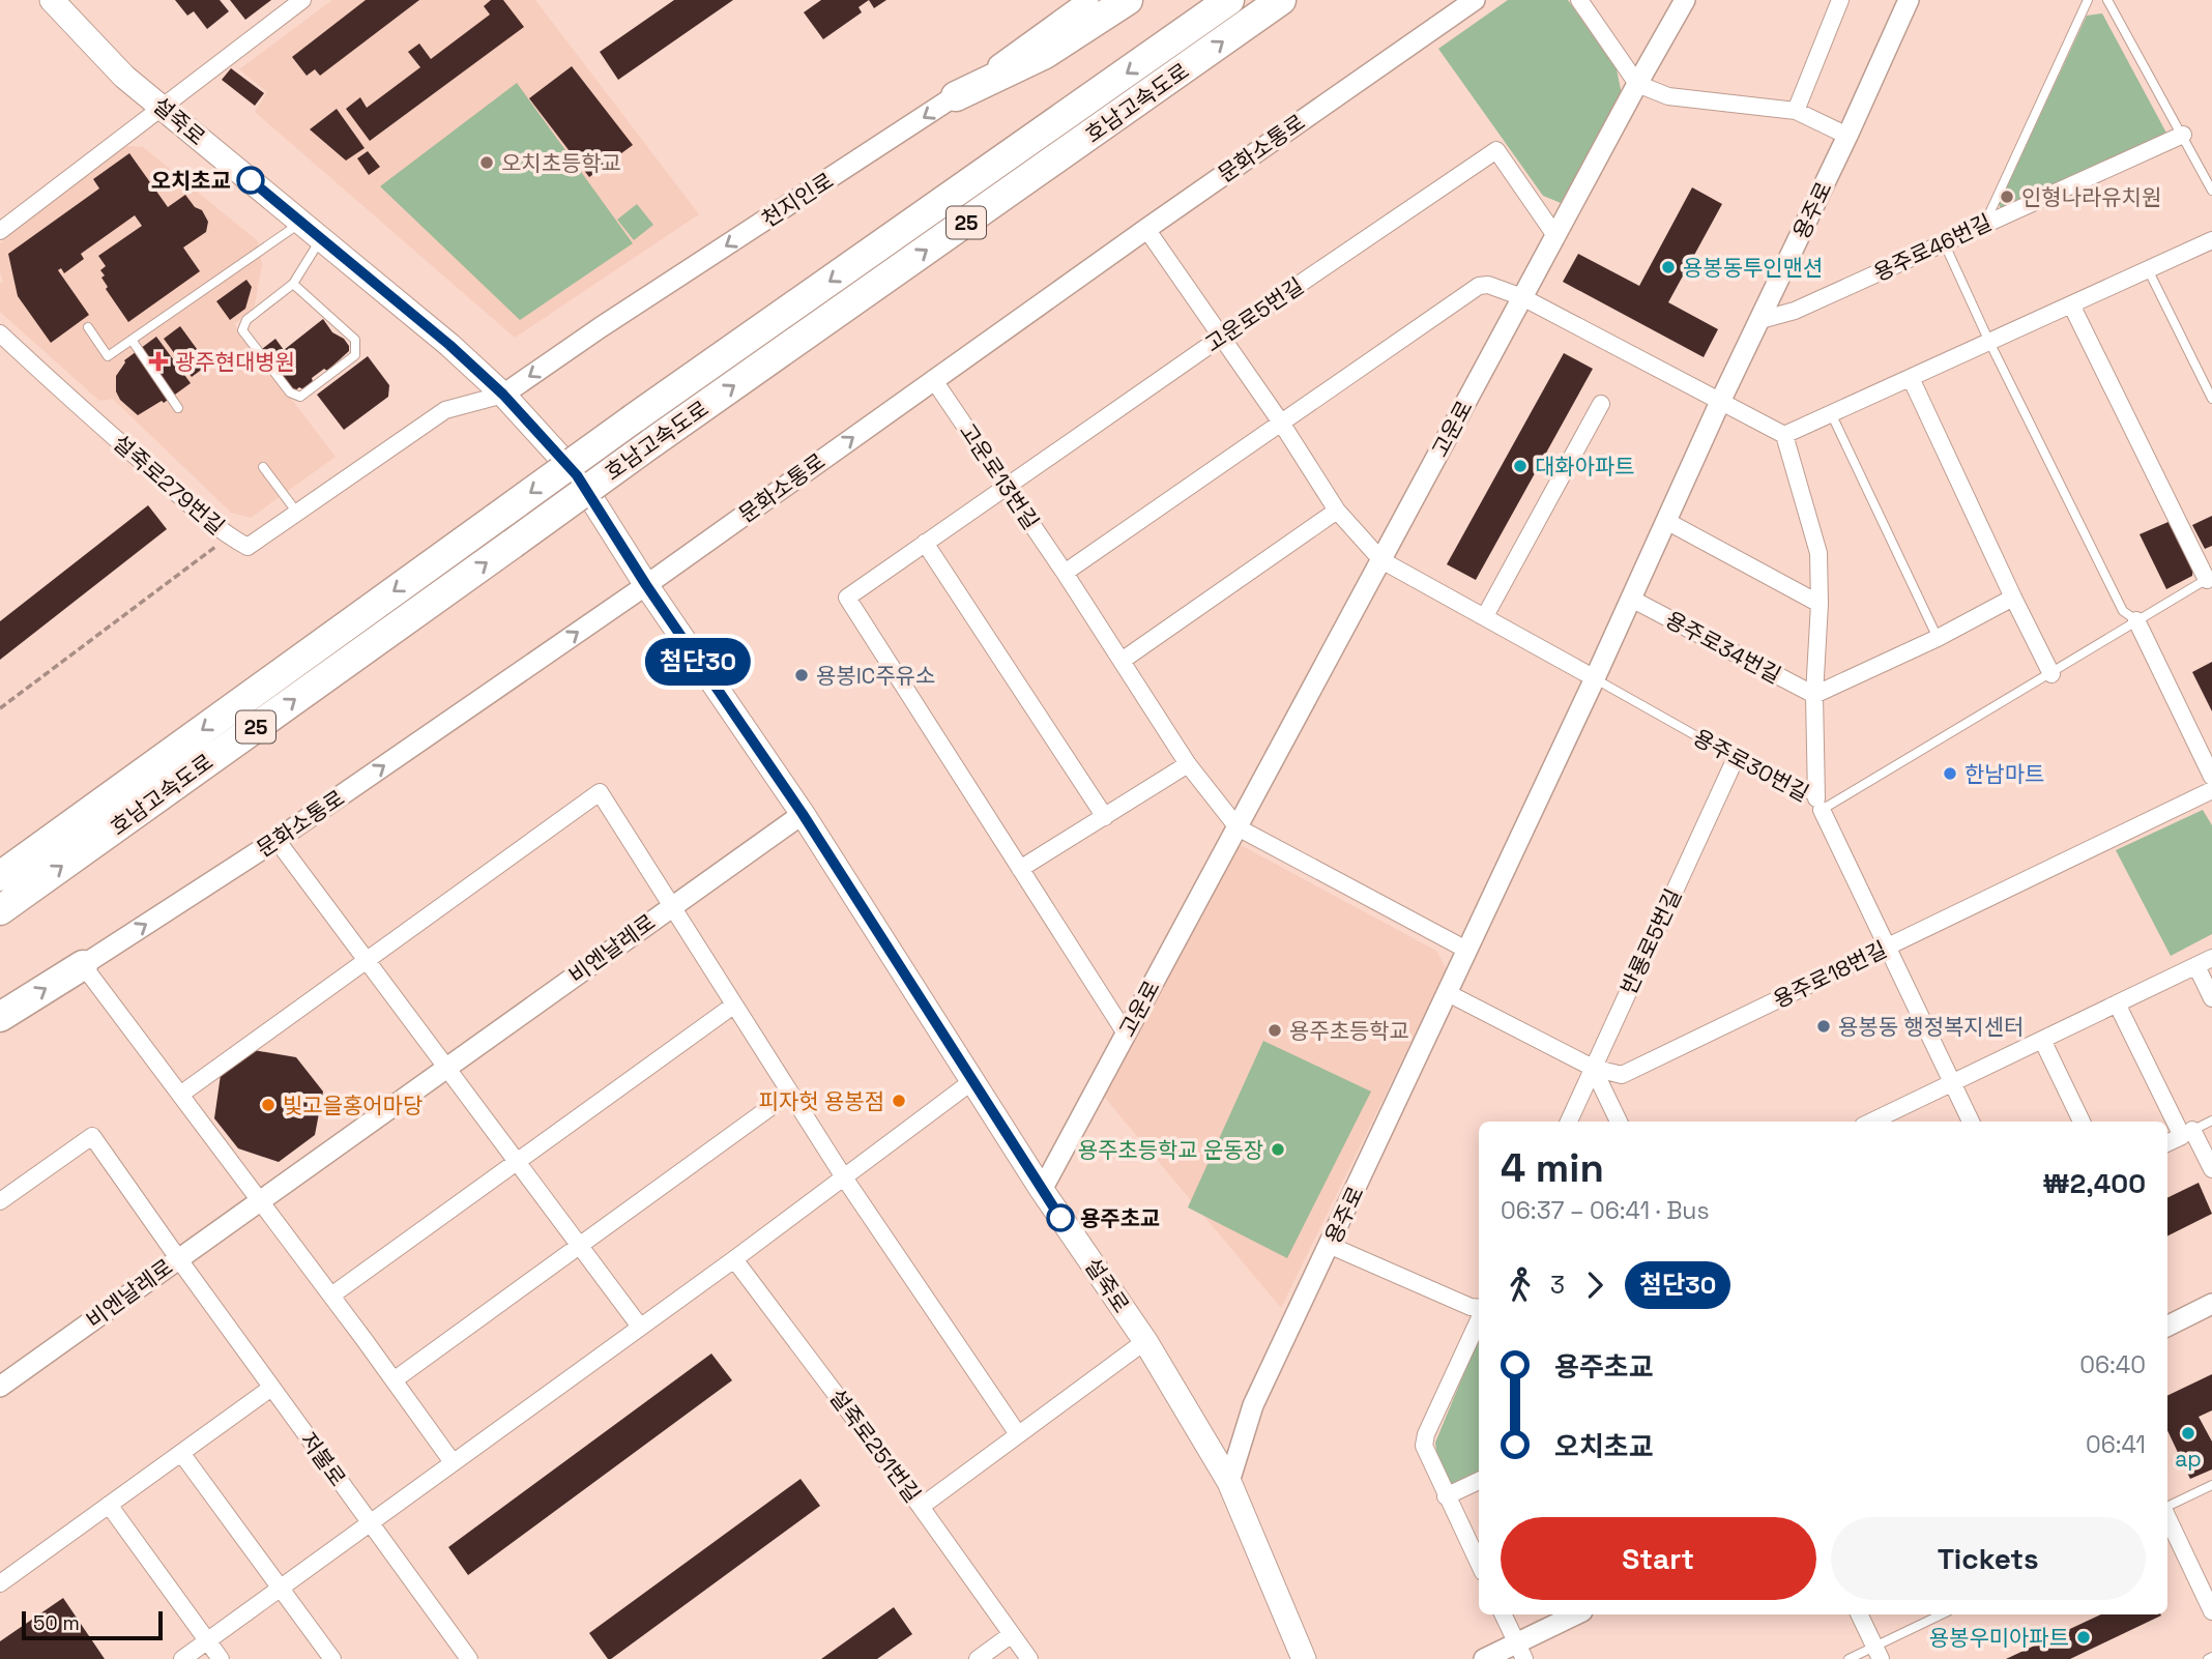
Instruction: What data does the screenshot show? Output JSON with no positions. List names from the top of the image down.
{
  "streets": {
    "highway": ["호남고속도로", "25"],
    "main road": ["설죽로"],
    "street": [
      "문화소통로",
      "천지인로",
      "용주로",
      "용주로46번길",
      "고운로5번길",
      "고운로",
      "고운로13번길",
      "설죽로279번길",
      "용주로34번길",
      "용주로30번길",
      "반룡로5번길",
      "비엔날레로",
      "용주로18번길",
      "설죽로251번길",
      "저불로"
    ]
  },
  "crossings": [
    ["설죽로", "문화소통로"],
    ["설죽로", "천지인로"],
    ["설죽로", "용주로"],
    ["설죽로", "고운로"],
    ["설죽로", "설죽로279번길"],
    ["설죽로", "비엔날레로"],
    ["문화소통로", "고운로13번길"],
    ["천지인로", "설죽로279번길"],
    ["용주로", "용주로46번길"],
    ["용주로", "용주로34번길"],
    ["용주로", "용주로30번길"],
    ["용주로", "용주로18번길"],
    ["고운로5번길", "고운로"],
    ["고운로5번길", "고운로13번길"],
    ["고운로", "고운로13번길"],
    ["용주로30번길", "반룡로5번길"],
    ["반룡로5번길", "용주로18번길"],
    ["비엔날레로", "저불로"]
  ],
  "one_way": ["문화소통로", "천지인로"],
  "places": {
    "other": [
      "오치초등학교",
      "오치초교",
      "인형나라유치원",
      "용봉동투인맨션",
      "대화아파트",
      "용봉IC주유소",
      "한남마트",
      "용봉동 행정복지센터",
      "용주초등학교",
      "피자헛 용봉점",
      "빛고을홍어마당",
      "용주초등학교 운동장",
      "용주초교",
      "ap",
      "용봉우미아파트"
    ],
    "health": ["광주현대병원"]
  },
  "lines": ["bus line 첨단30"],
  "scale_bar": "50 m",
  "page": {
    "on_map": "첨단30",
    "heading": ["4 min", "06:37 – 06:41 · Bus", "₩2,400"],
    "legs": ["3", "첨단30"],
    "list": [
      {
        "name": "용주초교",
        "value": "06:40"
      },
      {
        "name": "오치초교",
        "value": "06:41"
      }
    ],
    "buttons": ["Start", "Tickets"],
    "scale": "50 m"
  }
}
